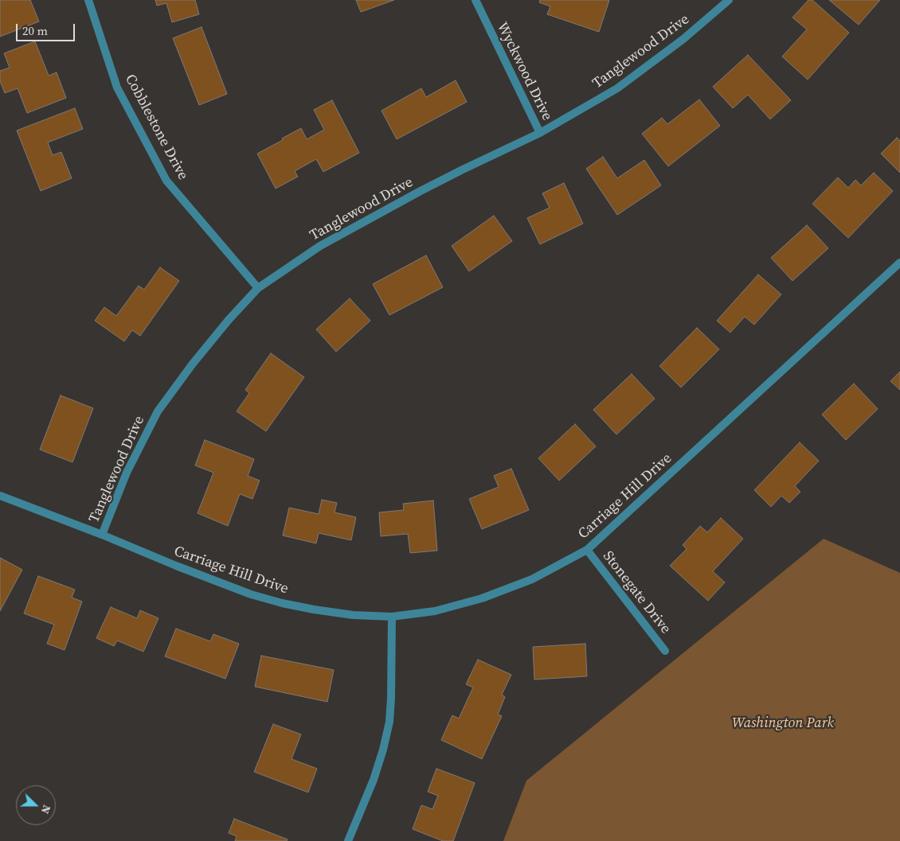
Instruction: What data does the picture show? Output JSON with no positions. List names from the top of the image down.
{
  "streets": {
    "street": [
      "Tanglewood Drive",
      "Wyckwood Drive",
      "Cobblestone Drive",
      "Carriage Hill Drive",
      "Stonegate Drive"
    ]
  },
  "crossings": [
    ["Tanglewood Drive", "Wyckwood Drive"],
    ["Tanglewood Drive", "Cobblestone Drive"],
    ["Tanglewood Drive", "Carriage Hill Drive"],
    ["Carriage Hill Drive", "Stonegate Drive"]
  ],
  "parks": ["Washington Park"],
  "scale_bar": "20 m",
  "north": "right"
}
